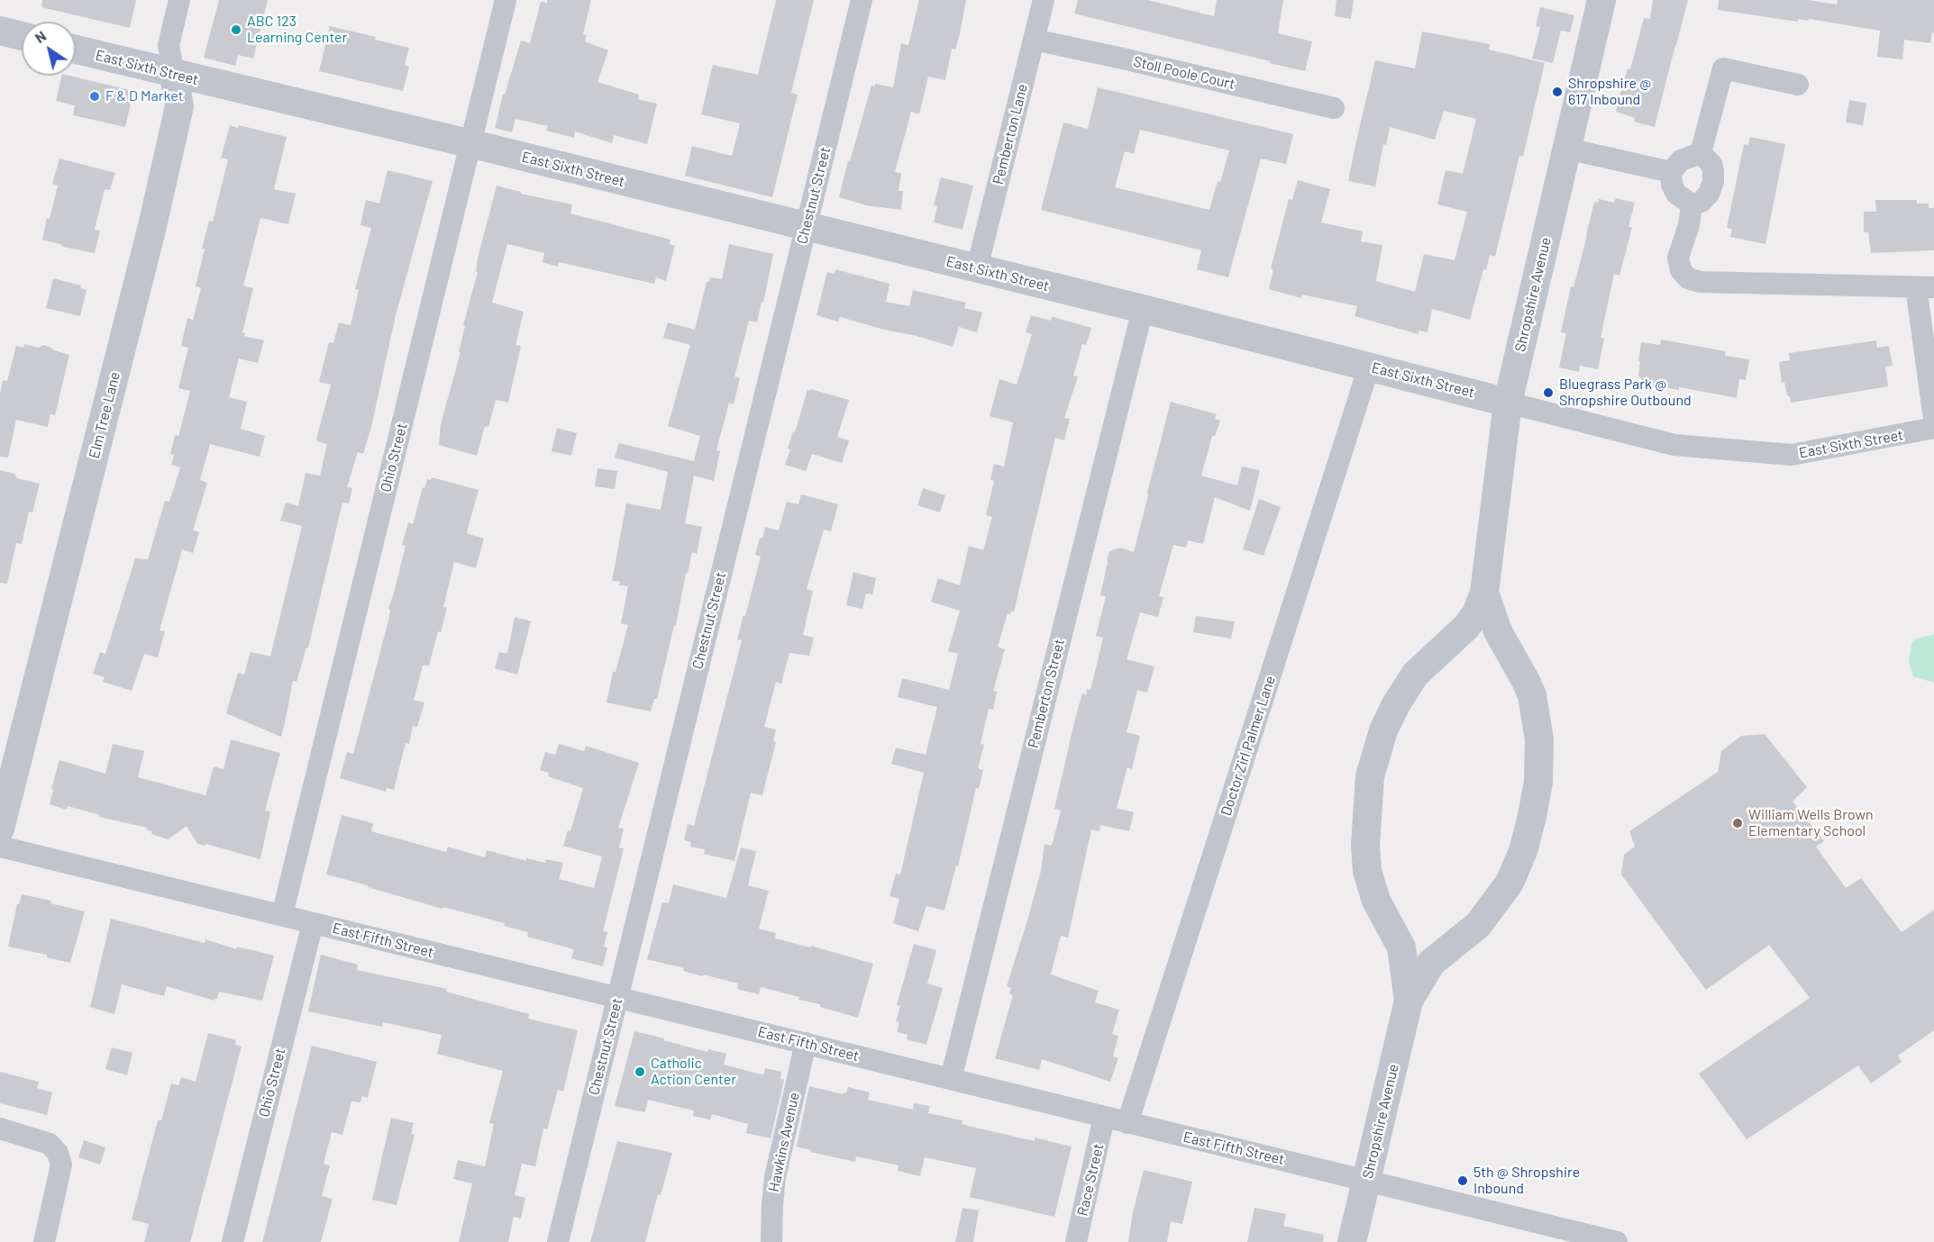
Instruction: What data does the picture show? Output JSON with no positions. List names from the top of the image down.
{
  "streets": {
    "street": [
      "East Sixth Street",
      "Stoll Poole Court",
      "Pemberton Lane",
      "Chestnut Street",
      "Shropshire Avenue",
      "Elm Tree Lane",
      "Ohio Street",
      "Pemberton Street",
      "Doctor Zirl Palmer Lane",
      "East Fifth Street",
      "Hawkins Avenue",
      "Race Street"
    ]
  },
  "crossings": [
    ["East Sixth Street", "Pemberton Lane"],
    ["East Sixth Street", "Chestnut Street"],
    ["East Sixth Street", "Shropshire Avenue"],
    ["East Sixth Street", "Elm Tree Lane"],
    ["East Sixth Street", "Ohio Street"],
    ["East Sixth Street", "Pemberton Street"],
    ["East Sixth Street", "Doctor Zirl Palmer Lane"],
    ["Stoll Poole Court", "Pemberton Lane"],
    ["Chestnut Street", "East Fifth Street"],
    ["Shropshire Avenue", "East Fifth Street"],
    ["Ohio Street", "East Fifth Street"],
    ["Pemberton Street", "East Fifth Street"],
    ["Doctor Zirl Palmer Lane", "East Fifth Street"],
    ["East Fifth Street", "Hawkins Avenue"],
    ["East Fifth Street", "Race Street"]
  ],
  "places": [
    "ABC 123 Learning Center",
    "Shropshire @ 617 Inbound",
    "F & D Market",
    "Bluegrass Park @ Shropshire Outbound",
    "William Wells Brown Elementary School",
    "Catholic Action Center",
    "5th @ Shropshire Inbound"
  ],
  "north": "top left"
}
